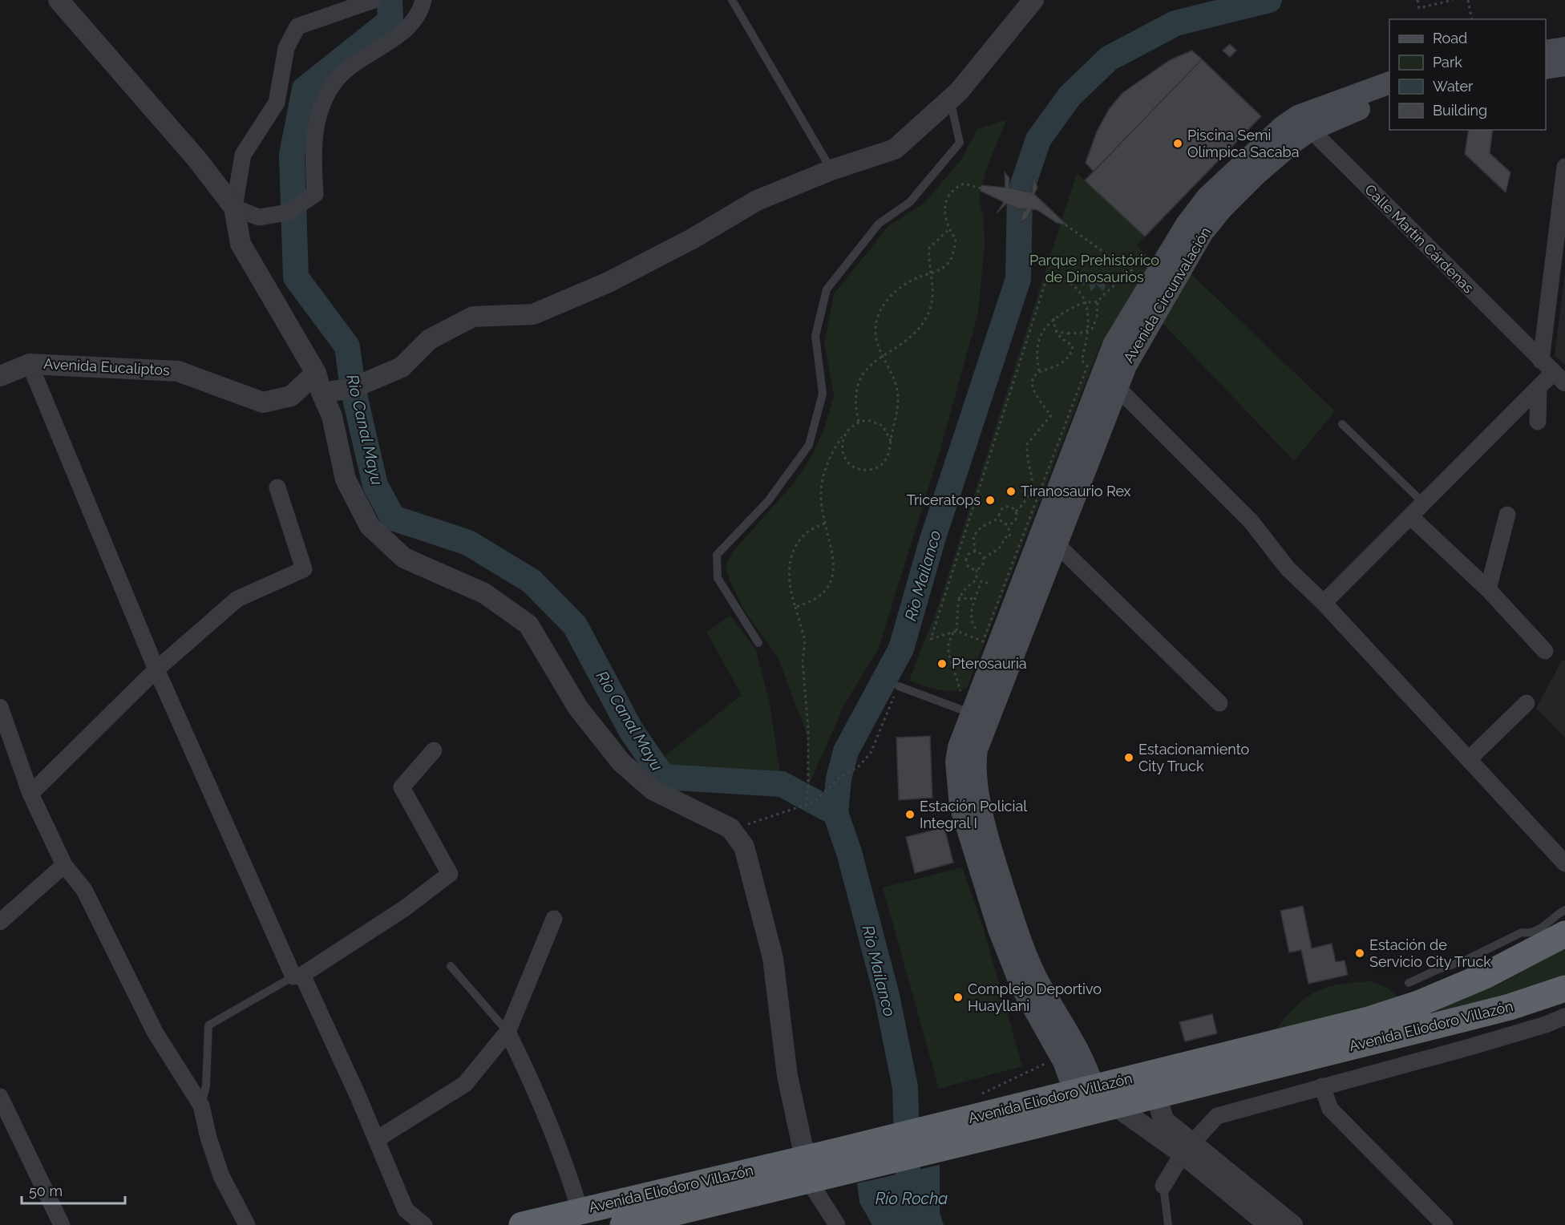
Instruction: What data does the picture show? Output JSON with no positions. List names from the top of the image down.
{
  "streets": {
    "highway": ["Avenida Eliodoro Villazón"],
    "main road": ["Avenida Circunvalación"],
    "street": ["Calle Martín Cárdenas", "Avenida Eucaliptos"]
  },
  "crossings": [
    ["Calle Martín Cárdenas", "Avenida Circunvalación"],
    ["Avenida Circunvalación", "Avenida Eliodoro Villazón"]
  ],
  "water": ["Rio Canal Mayu", "Río Mailanco", "Río Rocha"],
  "parks": ["Parque Prehistórico de Dinosaurios"],
  "places": [
    "Piscina Semi Olímpica Sacaba",
    "Tiranosaurio Rex",
    "Triceratops",
    "Pterosauria",
    "Estacionamiento City Truck",
    "Estación Policial Integral I",
    "Estación de Servicio City Truck",
    "Complejo Deportivo Huayllani"
  ],
  "legend": [
    "Road",
    "Park",
    "Water",
    "Building"
  ],
  "scale_bar": "50 m"
}
